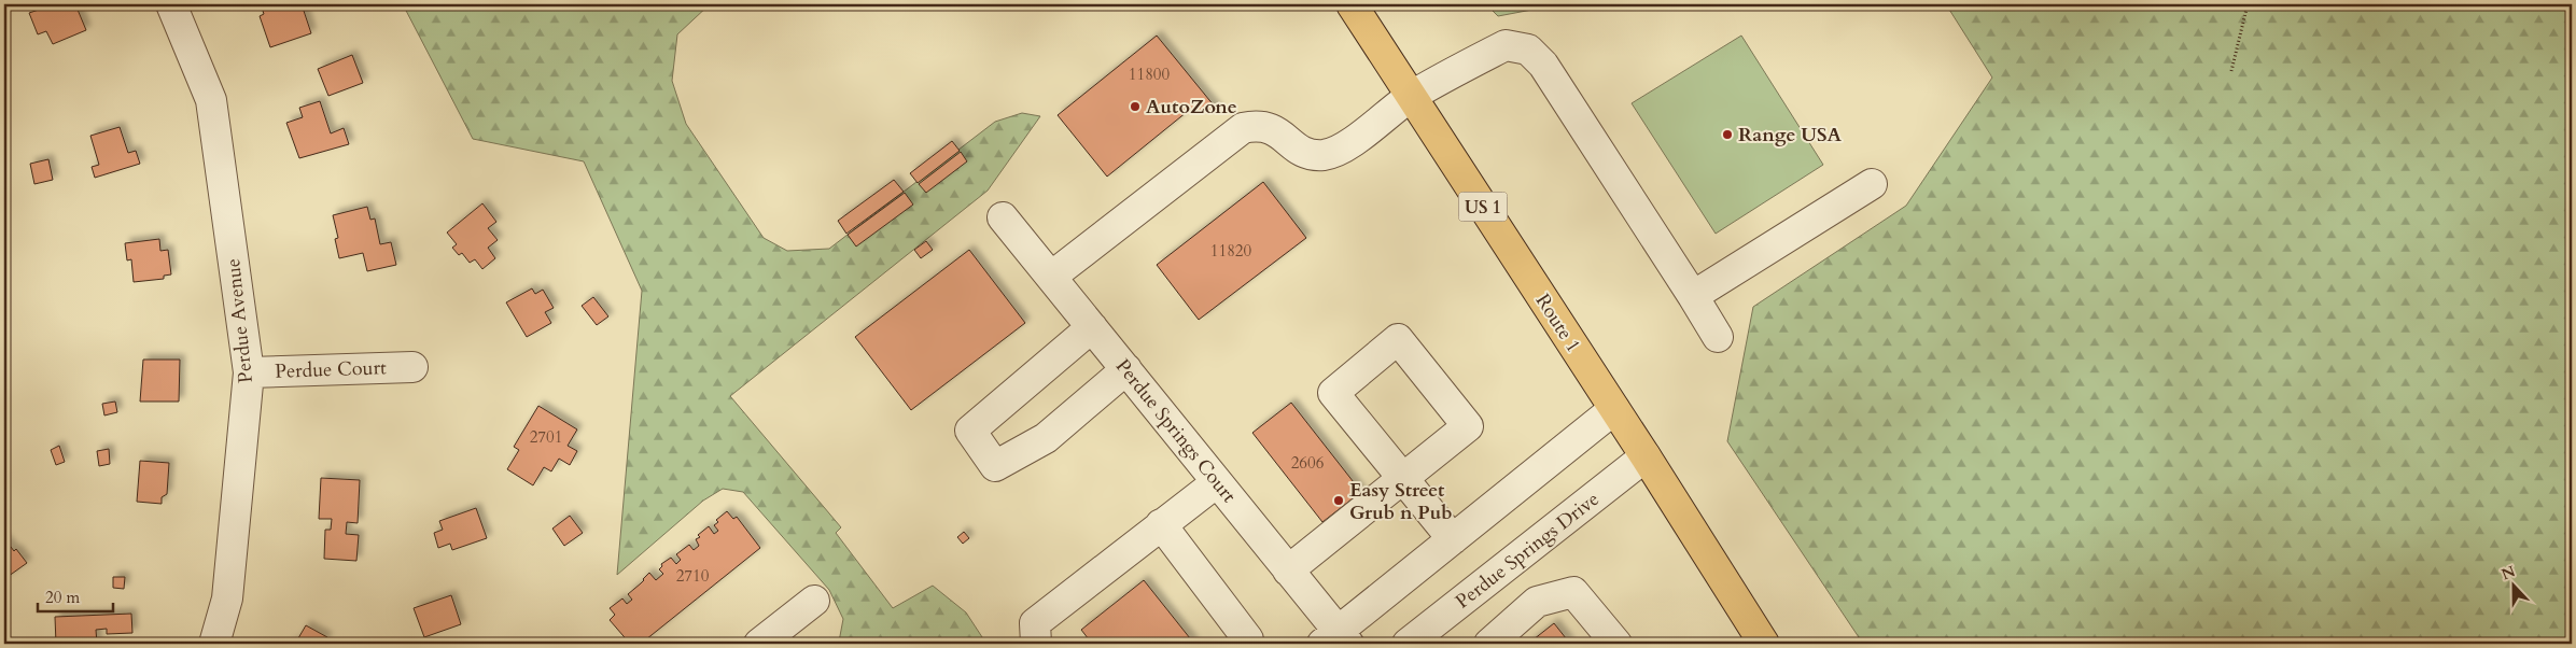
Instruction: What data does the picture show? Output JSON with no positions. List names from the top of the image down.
{
  "streets": {
    "main road": ["US 1", "Route 1"],
    "street": [
      "Perdue Avenue",
      "Perdue Court",
      "Perdue Springs Court",
      "Perdue Springs Drive"
    ]
  },
  "crossings": [
    ["Perdue Avenue", "Perdue Court"],
    ["Route 1", "Perdue Springs Drive"]
  ],
  "places": ["AutoZone", "Range USA", "Easy Street Grub n Pub"],
  "house_numbers": [
    "11800",
    "11820",
    "2701",
    "2606",
    "2710"
  ],
  "scale_bar": "20 m",
  "north": "top"
}
